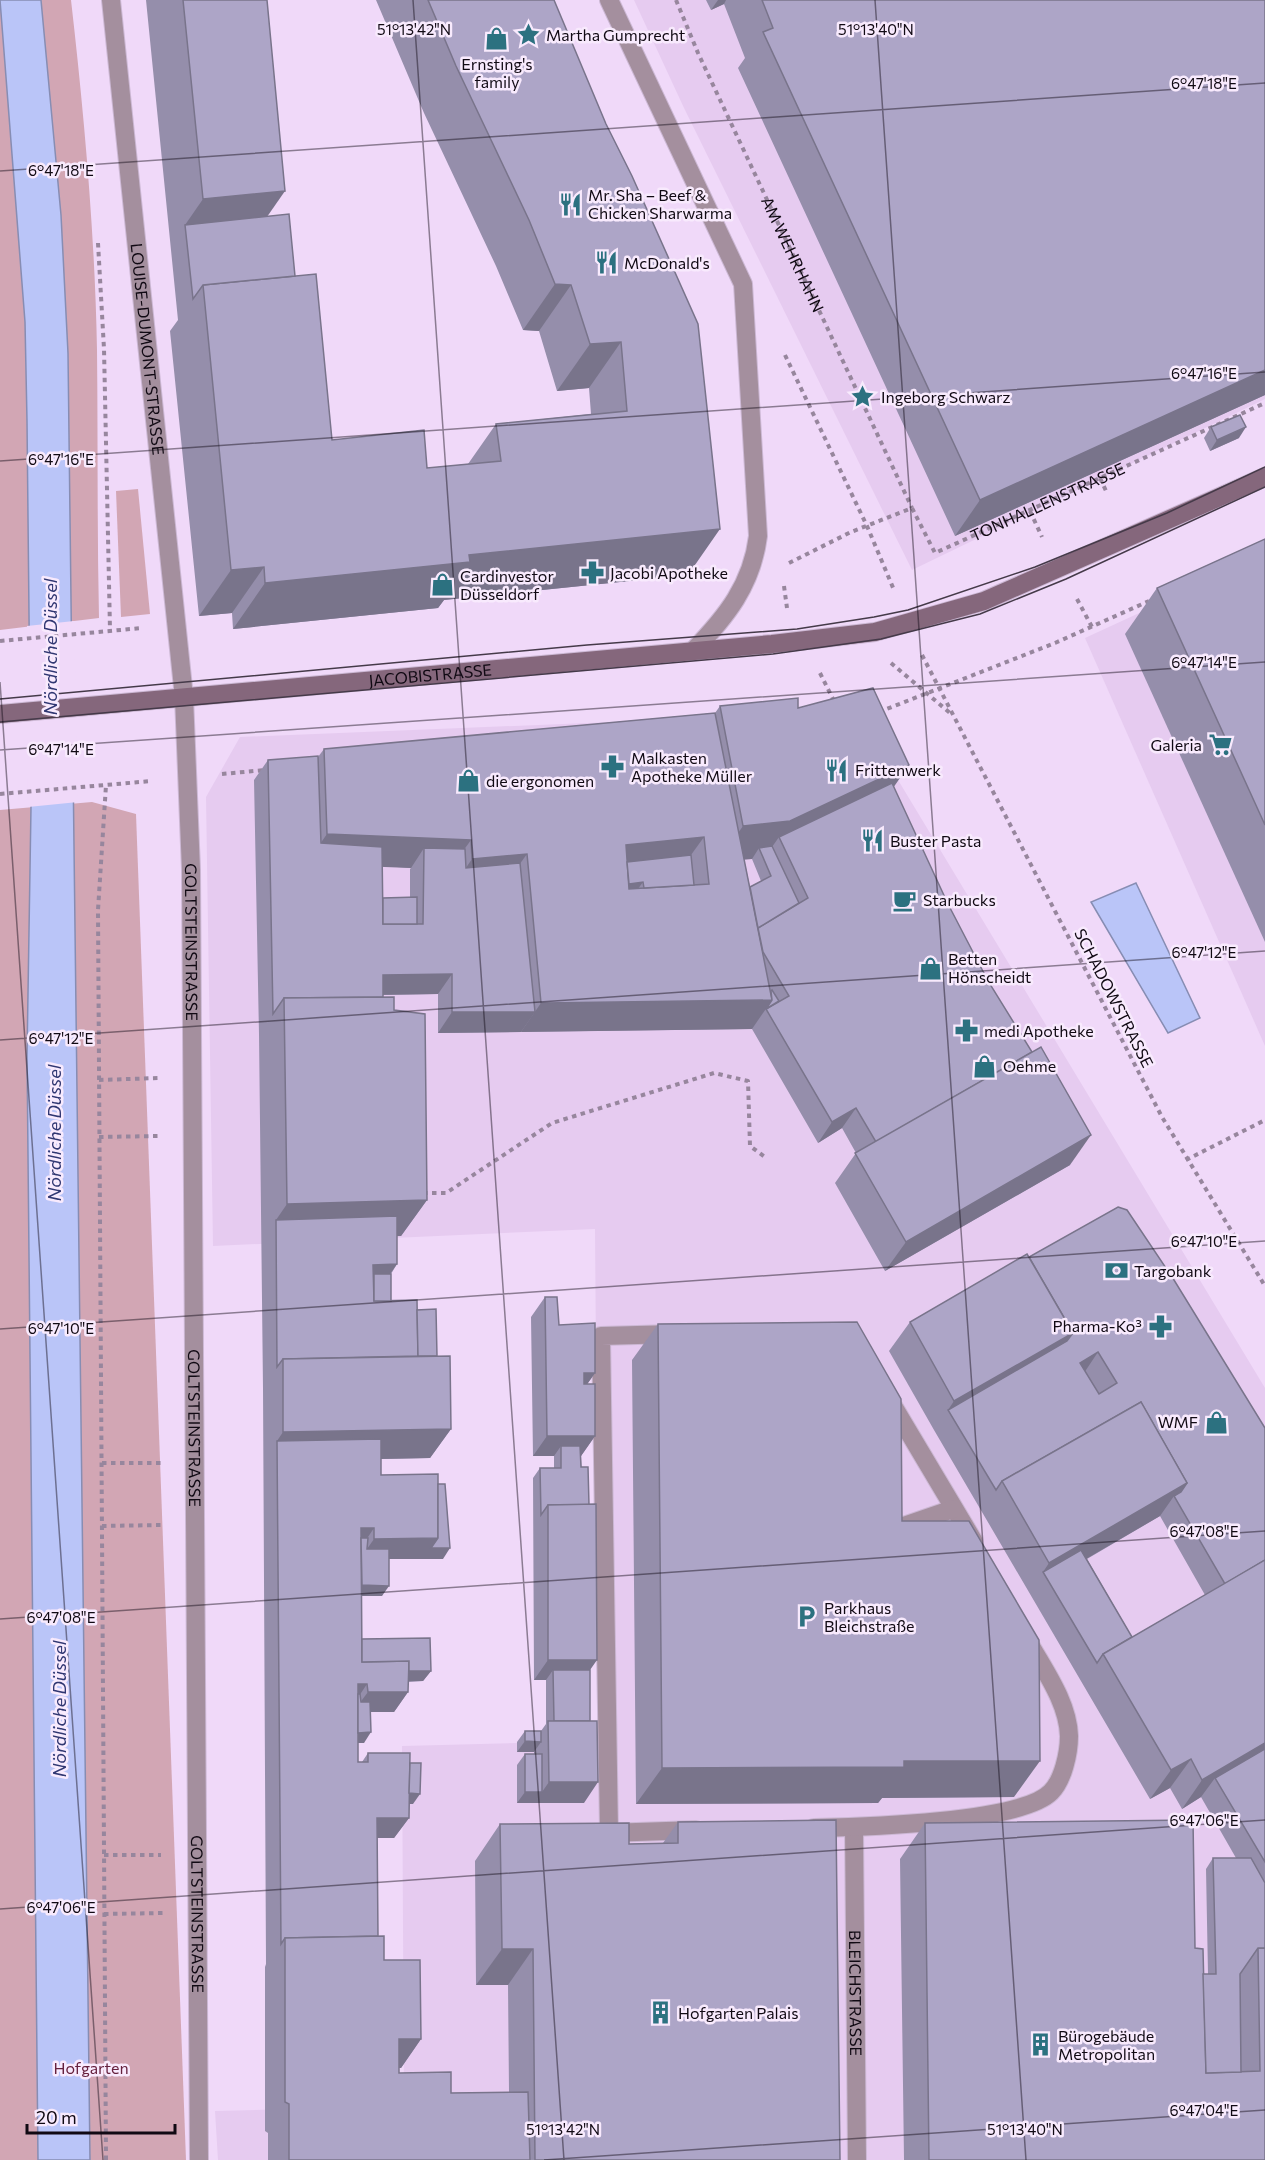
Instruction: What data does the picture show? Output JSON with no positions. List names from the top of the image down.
{
  "streets": {
    "main road": ["JACOBISTRASSE"],
    "street": ["LOUISE-DUMONT-STRASSE", "GOLTSTEINSTRASSE", "BLEICHSTRASSE"],
    "path": ["AM WEHRHAHN", "TONHALLENSTRASSE", "SCHADOWSTRASSE"]
  },
  "crossings": [
    ["AM WEHRHAHN", "TONHALLENSTRASSE"],
    ["LOUISE-DUMONT-STRASSE", "JACOBISTRASSE"],
    ["LOUISE-DUMONT-STRASSE", "GOLTSTEINSTRASSE"],
    ["JACOBISTRASSE", "GOLTSTEINSTRASSE"],
    ["JACOBISTRASSE", "SCHADOWSTRASSE"]
  ],
  "water": ["Nördliche Düssel"],
  "parks": ["Hofgarten"],
  "places": {
    "place": ["Martha Gumprecht", "Ingeborg Schwarz"],
    "shop": [
      "Ernsting's family",
      "Cardinvestor Düsseldorf",
      "die ergonomen",
      "Betten Hönscheidt",
      "Oehme",
      "WMF"
    ],
    "restaurant": [
      "Mr. Sha – Beef & Chicken Sharwarma",
      "McDonald's",
      "Frittenwerk",
      "Buster Pasta"
    ],
    "pharmacy": [
      "Jacobi Apotheke",
      "Malkasten Apotheke Müller",
      "medi Apotheke",
      "Pharma-Ko³"
    ],
    "supermarket": ["Galeria"],
    "cafe": ["Starbucks"],
    "bank": ["Targobank"],
    "parking": ["Parkhaus Bleichstraße"],
    "building": ["Hofgarten Palais", "Bürogebäude Metropolitan"]
  },
  "scale_bar": "20 m",
  "coordinates": [
    "51°13'42\"N",
    "51°13'40\"N",
    "6°47'18\"E",
    "6°47'16\"E",
    "6°47'14\"E",
    "6°47'12\"E",
    "6°47'10\"E",
    "6°47'08\"E",
    "6°47'06\"E",
    "6°47'04\"E"
  ]
}
